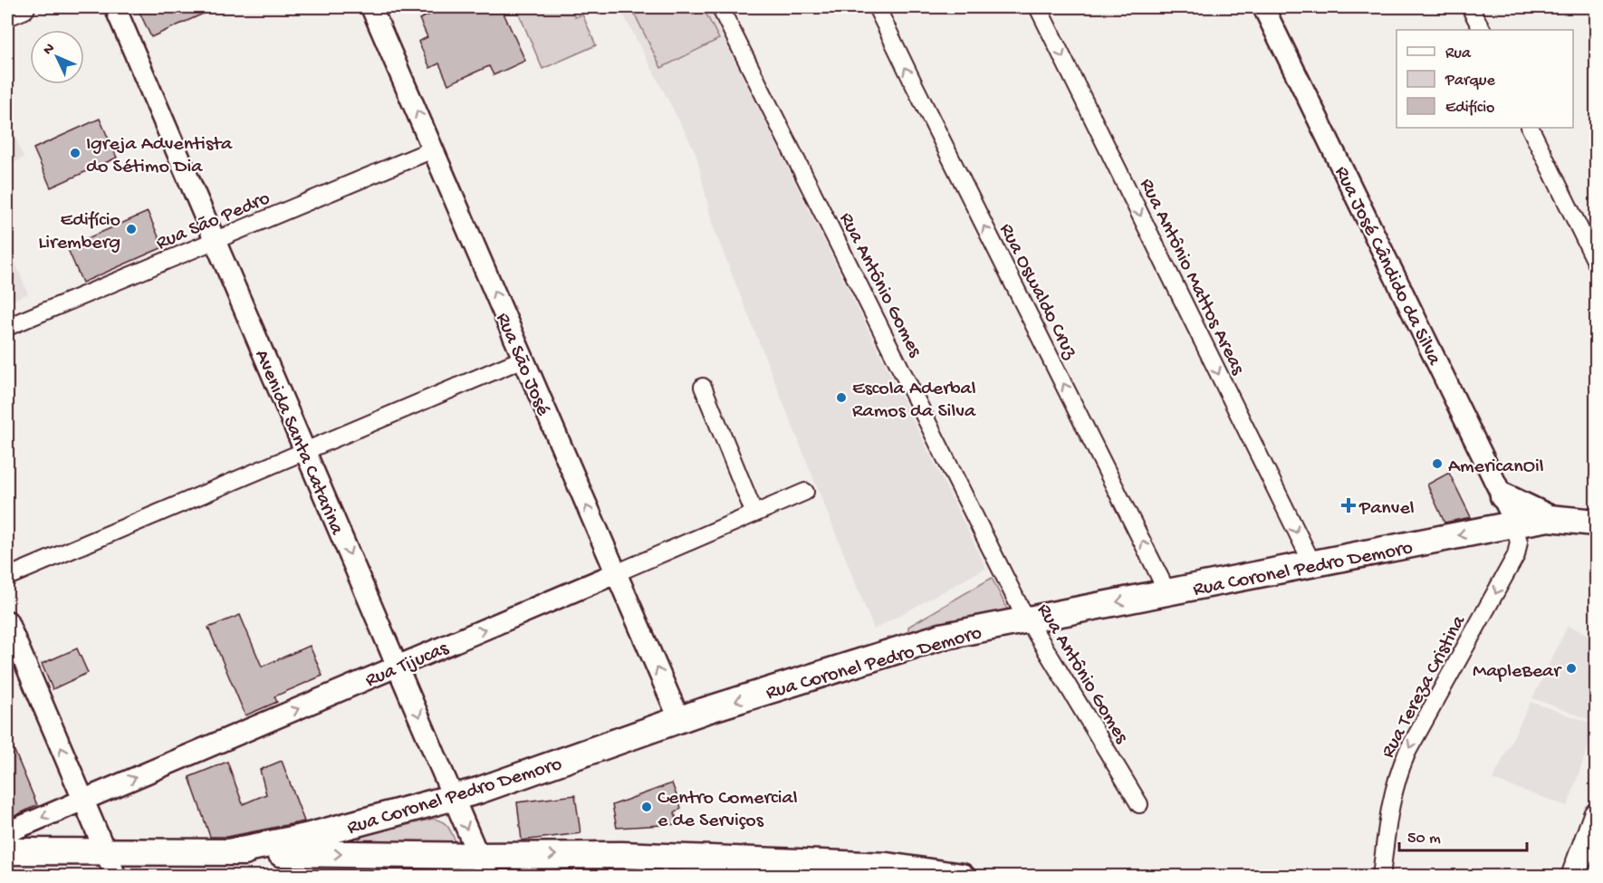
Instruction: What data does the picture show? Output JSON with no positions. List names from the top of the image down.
{
  "streets": {
    "main road": ["Rua Coronel Pedro Demoro"],
    "street": [
      "Rua São Pedro",
      "Rua José Cândido da Silva",
      "Rua Antônio Mattos Areas",
      "Rua Antônio Gomes",
      "Rua Oswaldo Cruz",
      "Rua São José",
      "Avenida Santa Catarina",
      "Rua Tijucas",
      "Rua Tereza Cristina"
    ]
  },
  "crossings": [
    ["Rua São Pedro", "Rua São José"],
    ["Rua São Pedro", "Avenida Santa Catarina"],
    ["Rua José Cândido da Silva", "Rua Coronel Pedro Demoro"],
    ["Rua José Cândido da Silva", "Rua Tereza Cristina"],
    ["Rua Antônio Mattos Areas", "Rua Coronel Pedro Demoro"],
    ["Rua Antônio Gomes", "Rua Coronel Pedro Demoro"],
    ["Rua Oswaldo Cruz", "Rua Coronel Pedro Demoro"],
    ["Rua São José", "Rua Coronel Pedro Demoro"],
    ["Rua São José", "Rua Tijucas"],
    ["Avenida Santa Catarina", "Rua Coronel Pedro Demoro"],
    ["Avenida Santa Catarina", "Rua Tijucas"],
    ["Rua Coronel Pedro Demoro", "Rua Tereza Cristina"]
  ],
  "one_way": [
    "Rua Antônio Mattos Areas",
    "Rua Oswaldo Cruz",
    "Rua São José",
    "Avenida Santa Catarina",
    "Rua Tereza Cristina"
  ],
  "places": {
    "other": [
      "Igreja Adventista do Sétimo Dia",
      "Edifício Liremberg",
      "Escola Aderbal Ramos da Silva",
      "AmericanOil",
      "MapleBear",
      "Centro Comercial e de Serviços"
    ],
    "health": ["Panvel"]
  },
  "legend": ["Rua", "Parque", "Edifício"],
  "scale_bar": "50 m",
  "north": "top left"
}
